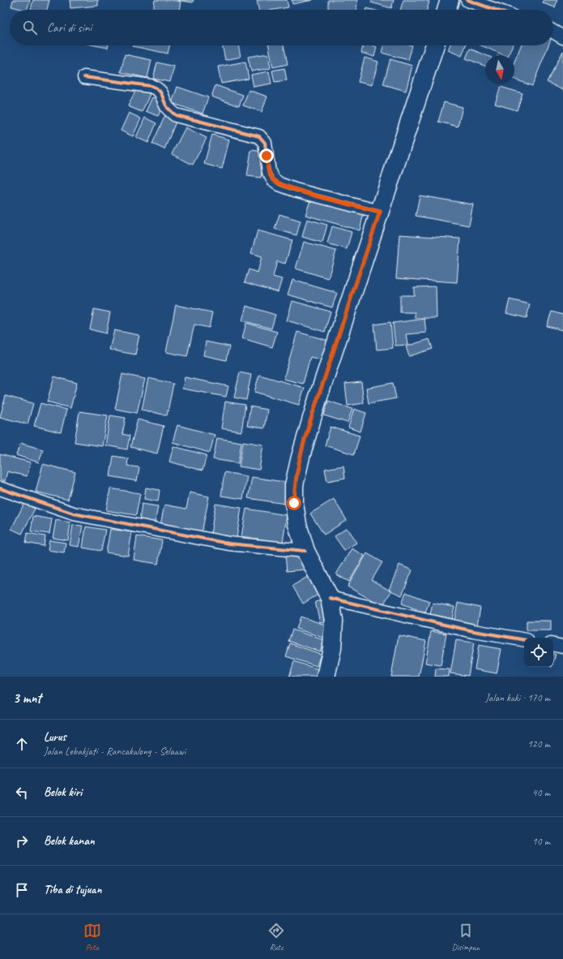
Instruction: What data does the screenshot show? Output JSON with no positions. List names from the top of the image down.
{
  "north": "bottom",
  "page": {
    "search": "Cari di sini",
    "heading": ["3 mnt", "Jalan kaki · 170 m"],
    "list": [
      ["Lurus", "Jalan Lebakjati - Rancakalong - Selaawi", "120 m"],
      ["Belok kiri", "40 m"],
      ["Belok kanan", "10 m"],
      "Tiba di tujuan"
    ],
    "nav": ["Peta", "Rute", "Disimpan"]
  }
}
